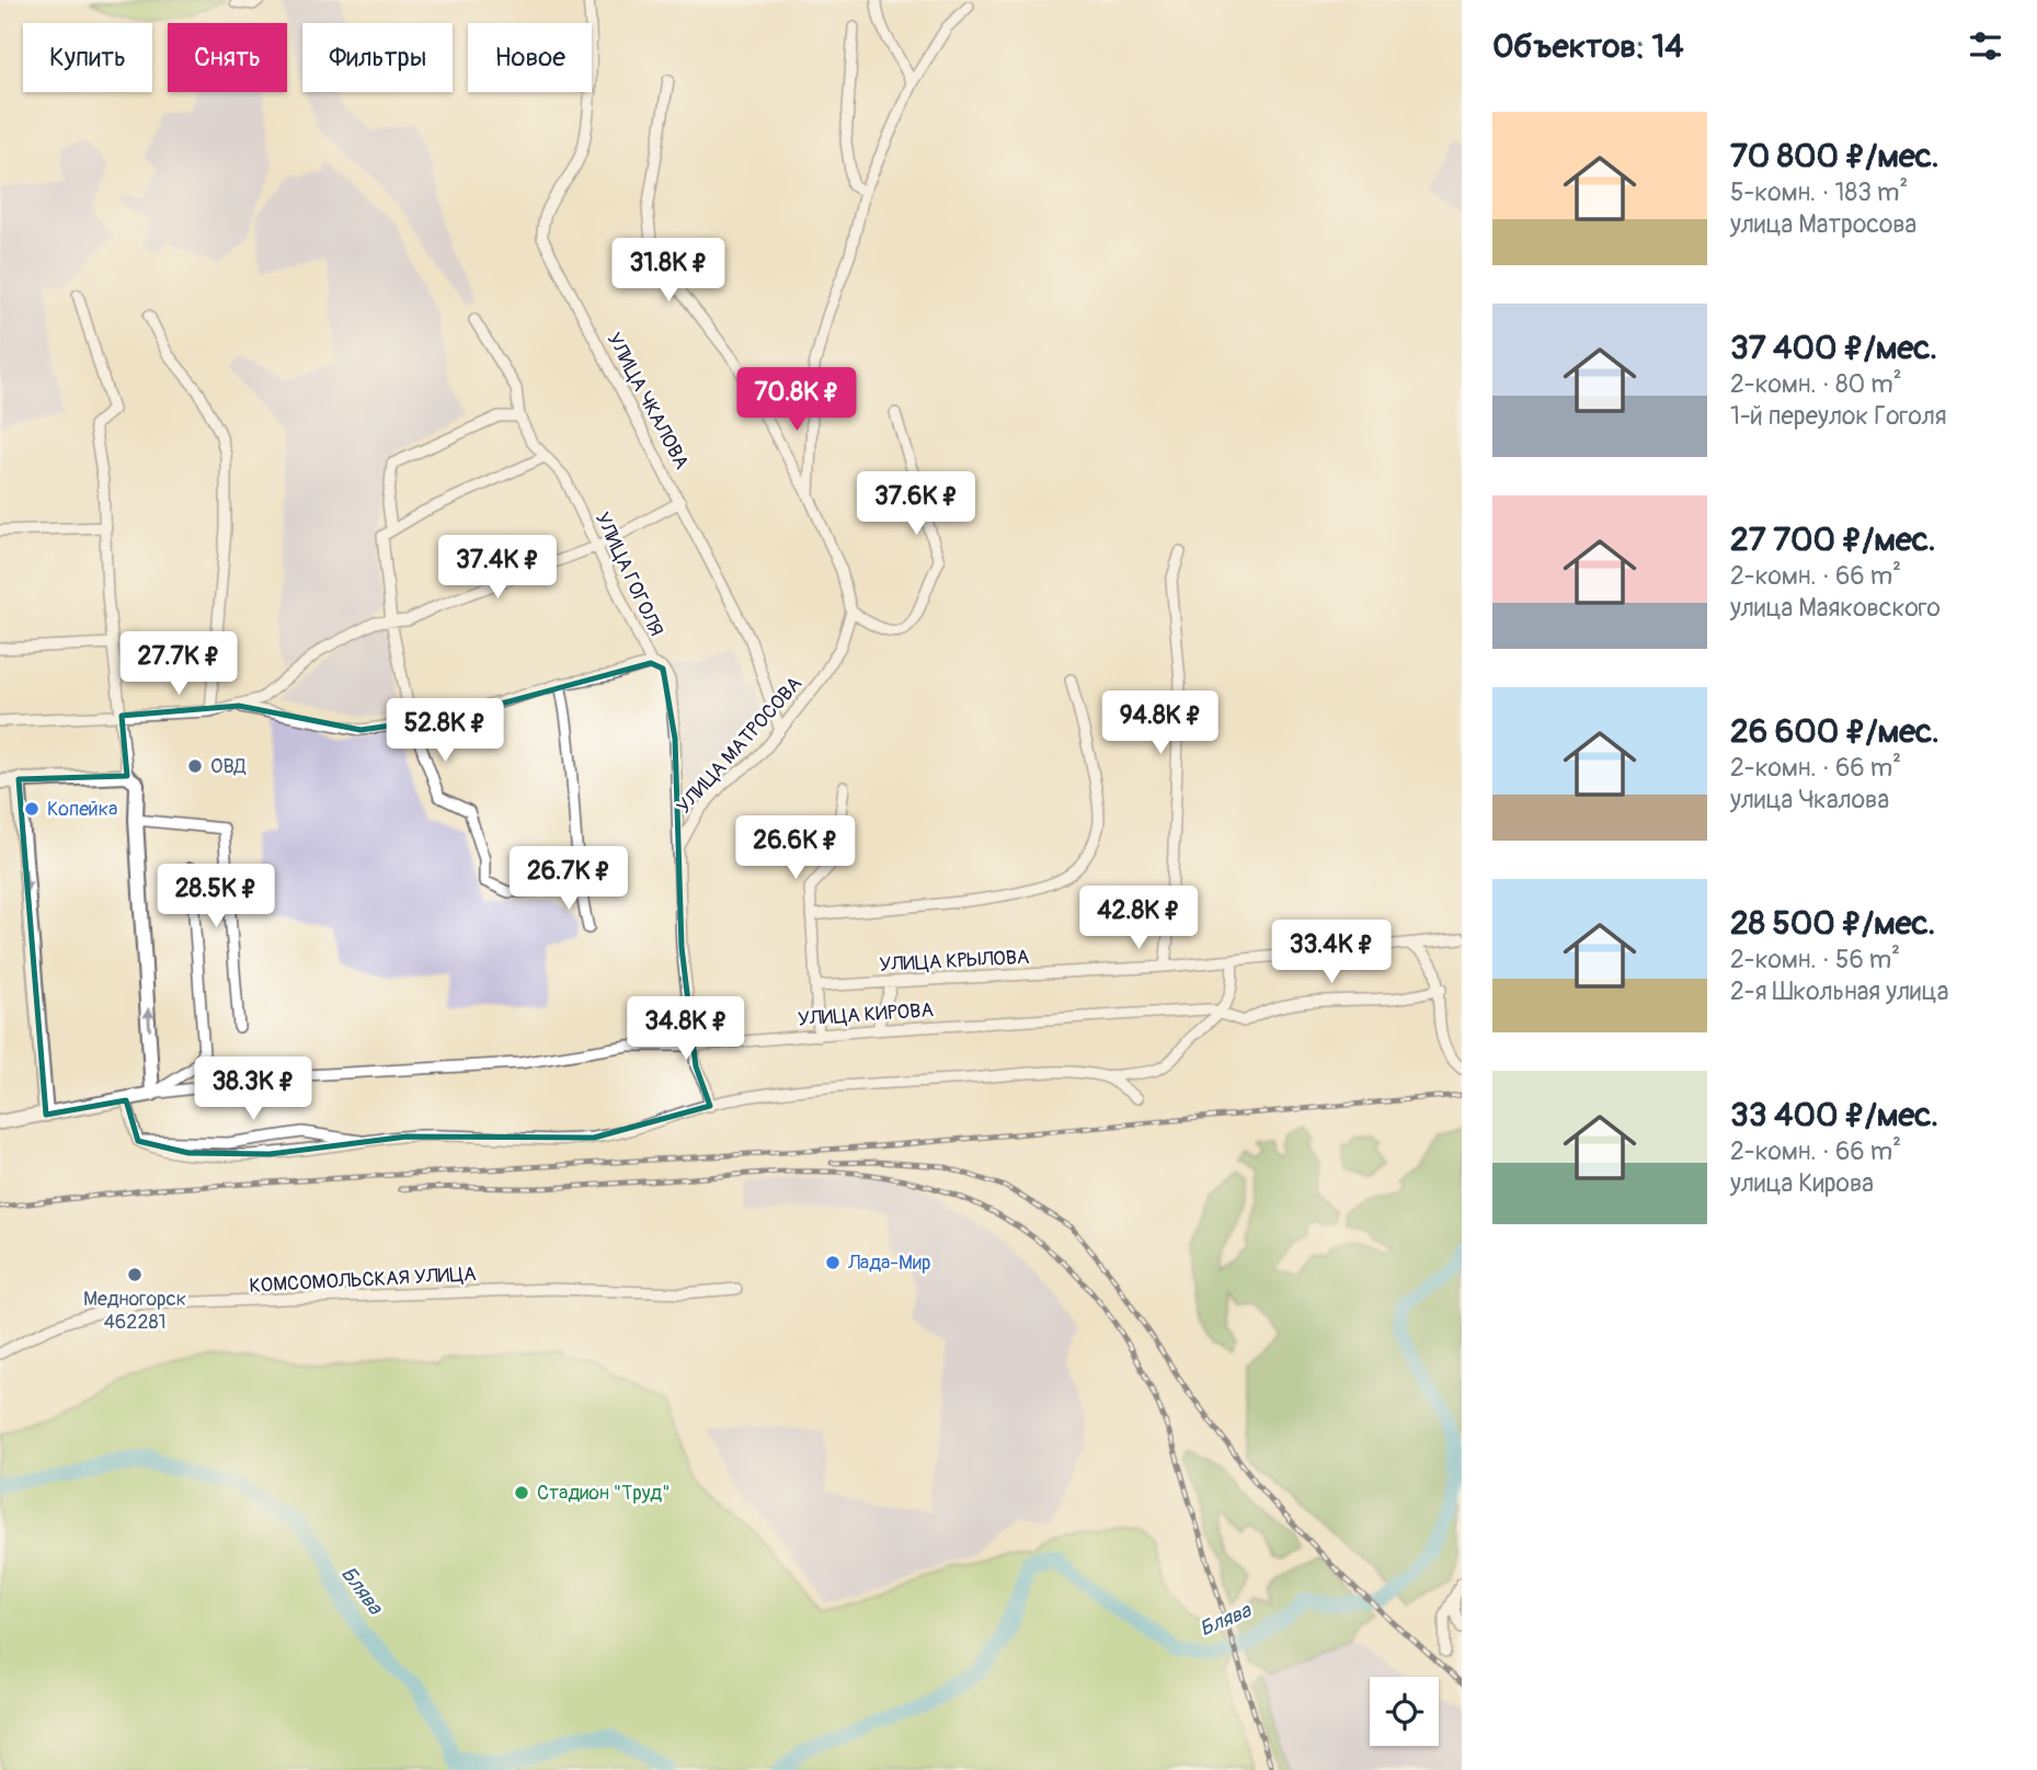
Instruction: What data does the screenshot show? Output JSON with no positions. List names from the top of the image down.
{
  "streets": {
    "street": [
      "УЛИЦА ЧКАЛОВА",
      "УЛИЦА ГОГОЛЯ",
      "УЛИЦА МАТРОСОВА",
      "УЛИЦА КРЫЛОВА",
      "УЛИЦА КИРОВА",
      "КОМСОМОЛЬСКАЯ УЛИЦА"
    ]
  },
  "crossings": [
    ["УЛИЦА ЧКАЛОВА", "УЛИЦА МАТРОСОВА"],
    ["УЛИЦА ГОГОЛЯ", "УЛИЦА МАТРОСОВА"],
    ["УЛИЦА ГОГОЛЯ", "УЛИЦА КИРОВА"]
  ],
  "water": ["Блява"],
  "places": [
    "ОВД",
    "Копейка",
    "Лада-Мир",
    "Медногорск 462281",
    "Стадион \"Труд\""
  ],
  "page": {
    "heading": "Объектов: 14",
    "chip": [
      "Купить",
      "Снять",
      "Фильтры",
      "Новое"
    ],
    "list": [
      {
        "name": "70 800 ₽/мес.",
        "note": "5-комн. · 183 m² · улица Матросова"
      },
      {
        "name": "37 400 ₽/мес.",
        "note": "2-комн. · 80 m² · 1-й переулок Гоголя"
      },
      {
        "name": "27 700 ₽/мес.",
        "note": "2-комн. · 66 m² · улица Маяковского"
      },
      {
        "name": "26 600 ₽/мес.",
        "note": "2-комн. · 66 m² · улица Чкалова"
      },
      {
        "name": "28 500 ₽/мес.",
        "note": "2-комн. · 56 m² · 2-я Школьная улица"
      },
      {
        "name": "33 400 ₽/мес.",
        "note": "2-комн. · 66 m² · улица Кирова"
      }
    ],
    "price": [
      "31.8K ₽",
      "70.8K ₽",
      "37.6K ₽",
      "37.4K ₽",
      "27.7K ₽",
      "94.8K ₽",
      "52.8K ₽",
      "26.6K ₽",
      "26.7K ₽",
      "28.5K ₽",
      "42.8K ₽",
      "33.4K ₽",
      "34.8K ₽",
      "38.3K ₽"
    ]
  }
}
